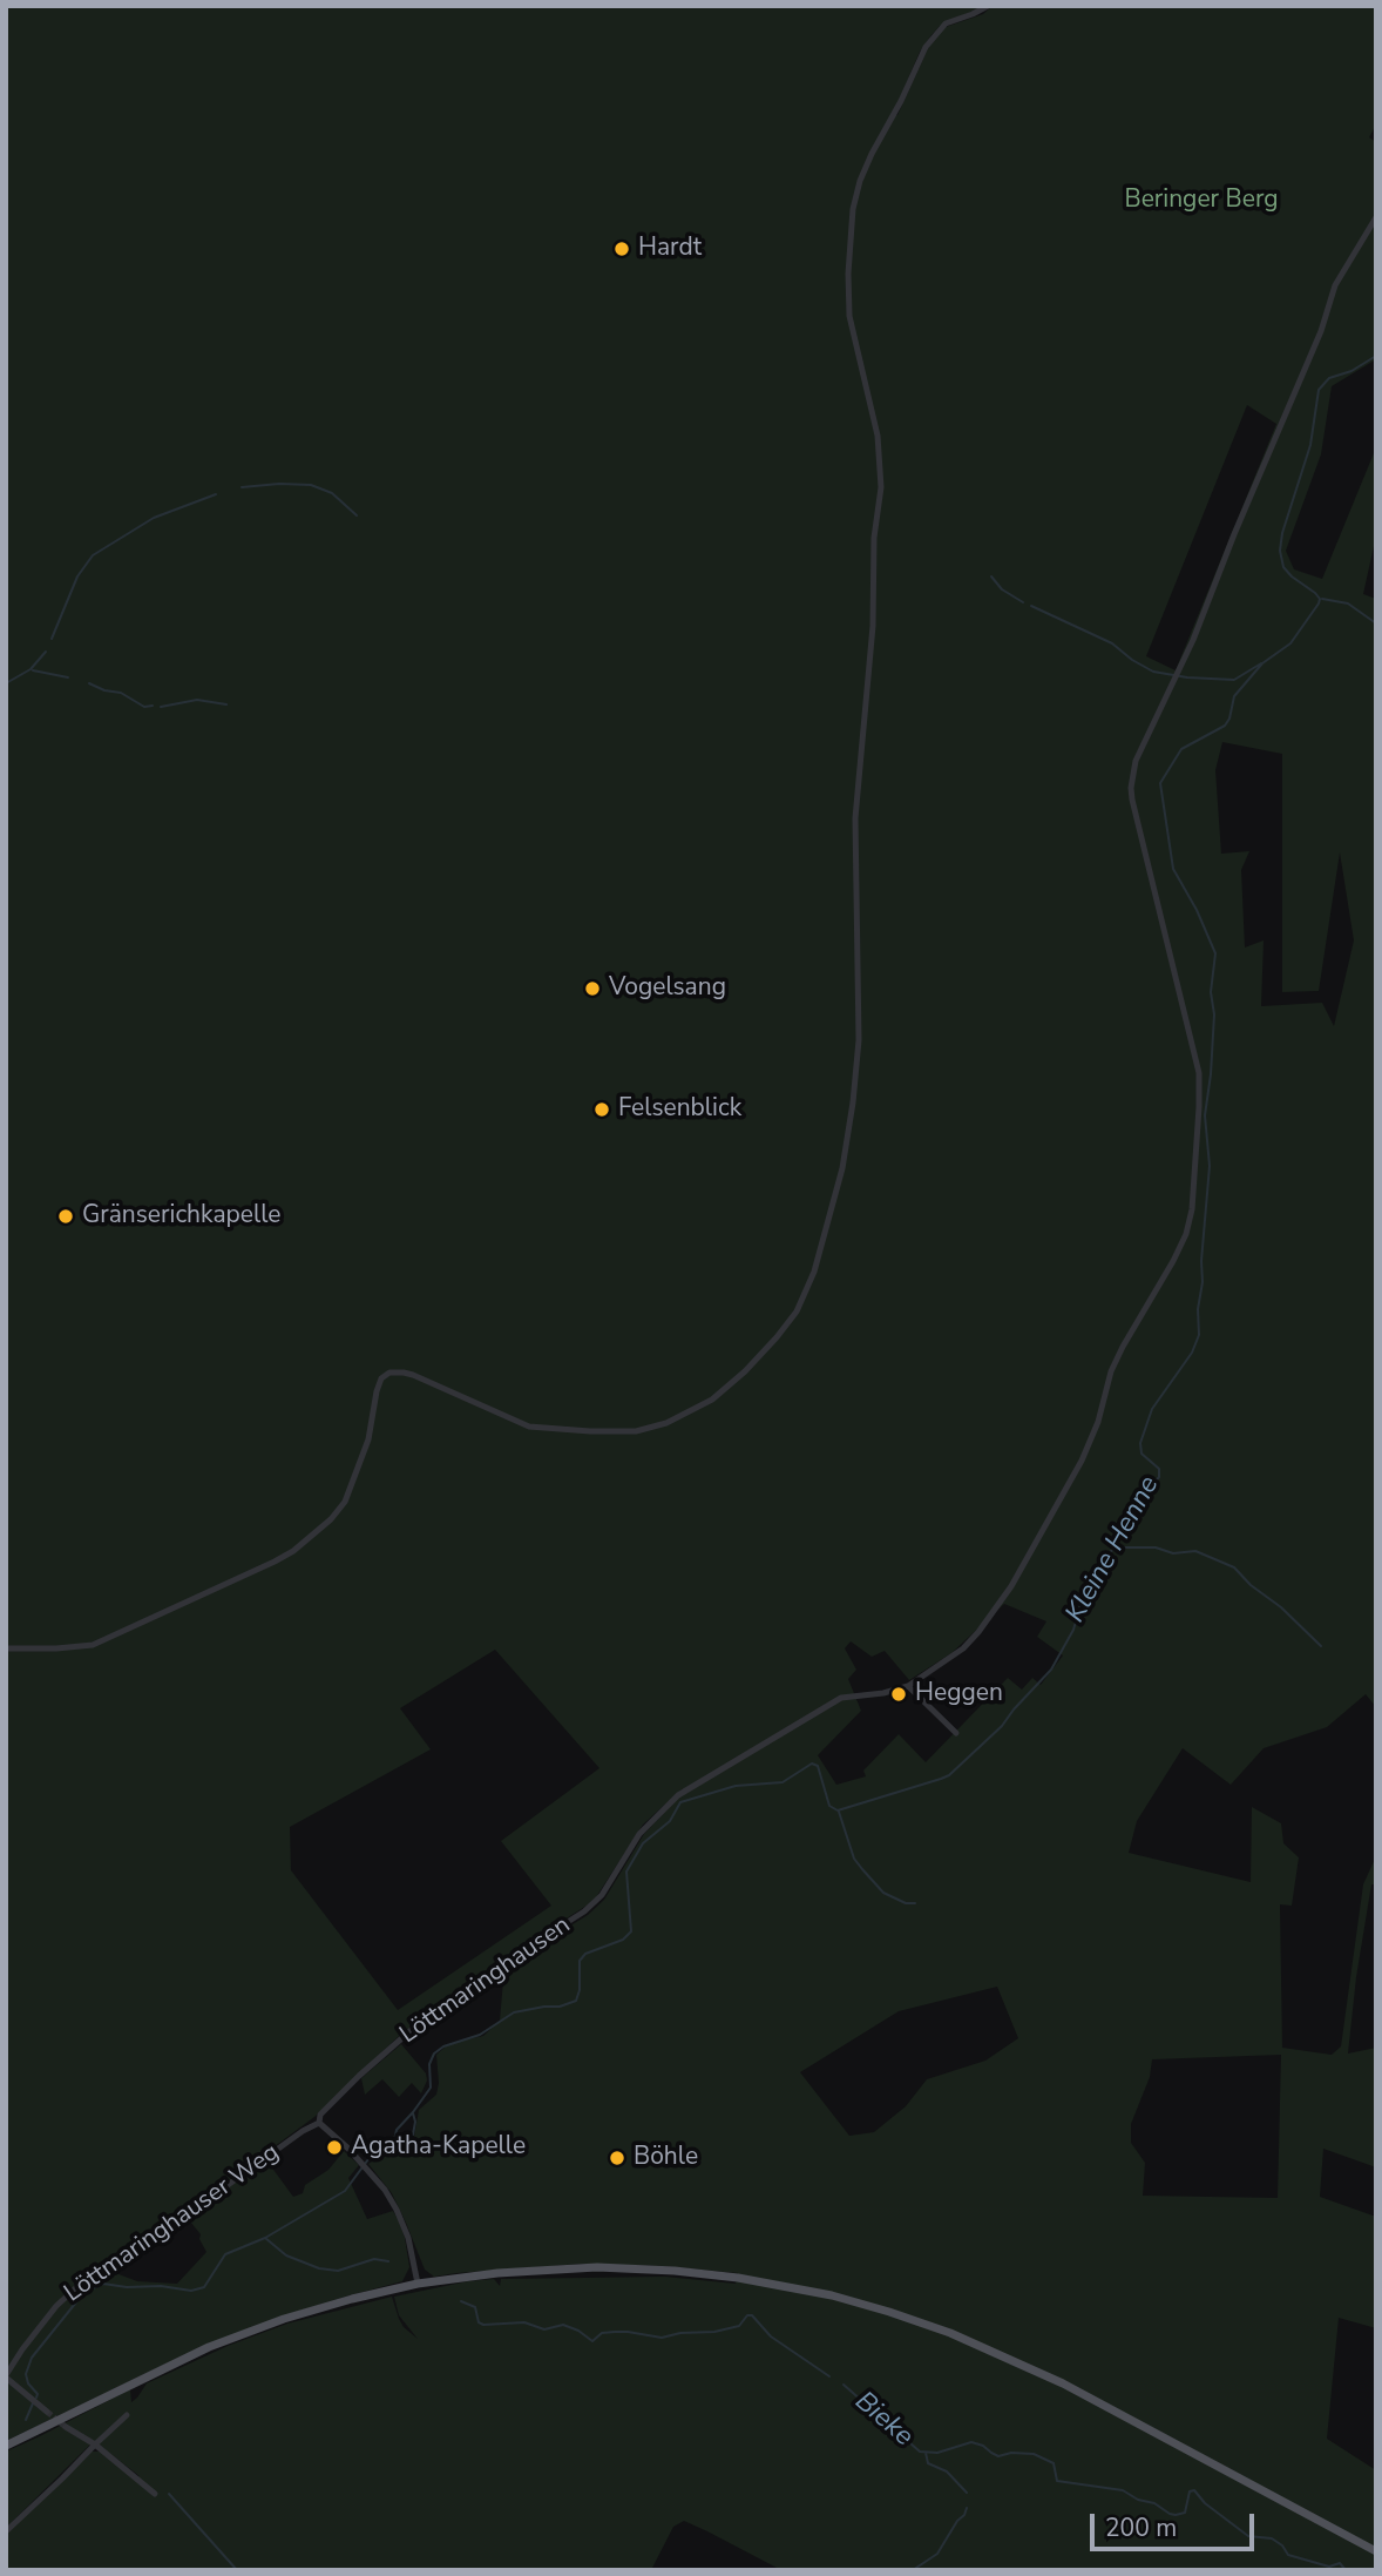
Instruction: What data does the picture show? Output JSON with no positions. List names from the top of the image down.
{
  "streets": {
    "street": ["Löttmaringhausen", "Löttmaringhauser Weg"]
  },
  "crossings": [
    ["Löttmaringhausen", "Löttmaringhauser Weg"]
  ],
  "water": ["Kleine Henne", "Bieke"],
  "parks": ["Beringer Berg"],
  "places": [
    "Hardt",
    "Vogelsang",
    "Felsenblick",
    "Gränserichkapelle",
    "Heggen",
    "Agatha-Kapelle",
    "Böhle"
  ],
  "scale_bar": "200 m"
}
